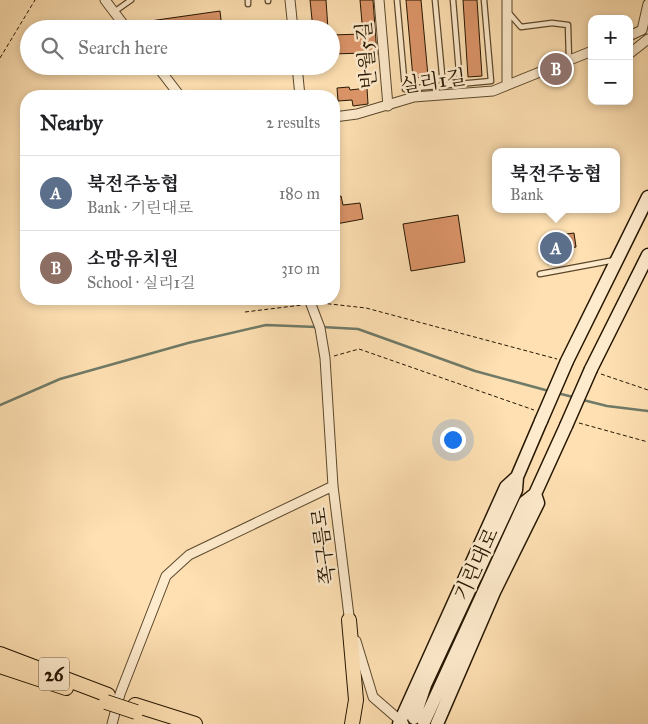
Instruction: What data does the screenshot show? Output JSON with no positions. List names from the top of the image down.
{
  "streets": {
    "main road": ["26"],
    "street": [
      "반월5길",
      "실리1길",
      "쪽구름로",
      "기린대로"
    ]
  },
  "crossings": [
    ["반월5길", "실리1길"],
    ["쪽구름로", "기린대로"]
  ],
  "page": {
    "map_buttons": ["+", "−"],
    "search": "Search here",
    "pins": ["B", "A"],
    "heading": ["Nearby", "2 results"],
    "popup": ["북전주농협", "Bank"],
    "list": [
      {
        "mark": "A",
        "name": "북전주농협",
        "note": "Bank · 기린대로",
        "value": "180 m"
      },
      {
        "mark": "B",
        "name": "소망유치원",
        "note": "School · 실리1길",
        "value": "310 m"
      }
    ]
  }
}
